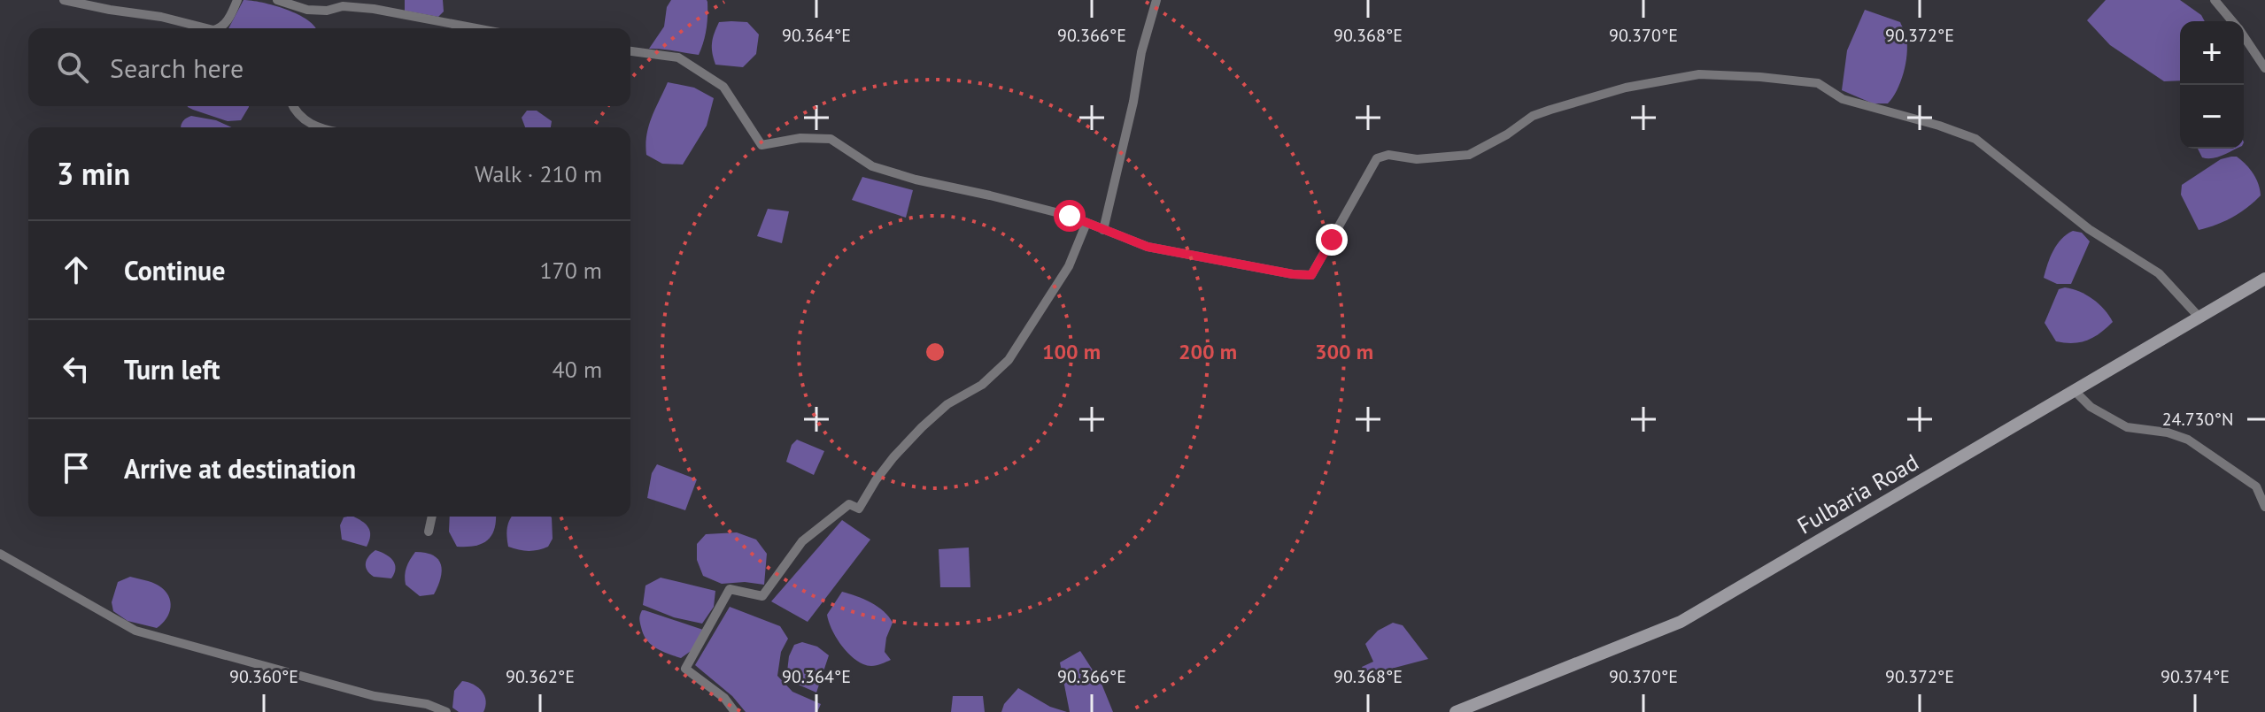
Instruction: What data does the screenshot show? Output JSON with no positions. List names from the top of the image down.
{
  "streets": {
    "main road": ["Fulbaria Road"]
  },
  "page": {
    "map_buttons": ["+", "−"],
    "search": "Search here",
    "heading": ["3 min", "Walk · 210 m"],
    "list": [
      ["Continue", "170 m"],
      ["Turn left", "40 m"],
      "Arrive at destination"
    ]
  },
  "coordinates": [
    "90.364°E",
    "90.366°E",
    "90.368°E",
    "90.370°E",
    "90.372°E",
    "24.730°N",
    "90.360°E",
    "90.362°E",
    "90.374°E"
  ],
  "rings": ["100 m", "200 m", "300 m"]
}
